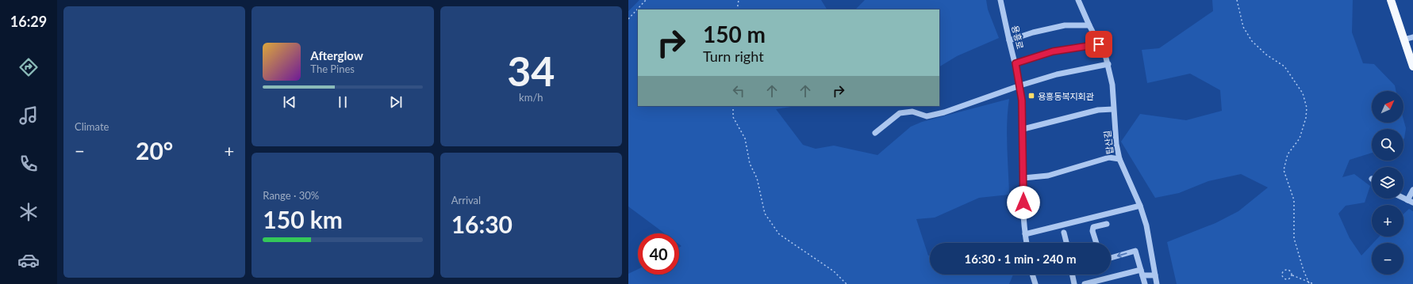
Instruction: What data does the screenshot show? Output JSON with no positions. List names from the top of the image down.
{
  "streets": {
    "street": ["용흥로", "탑산길"]
  },
  "places": {
    "transit": ["용흥동복지회관"]
  },
  "north": "top right",
  "page": {
    "tabs": "16:29",
    "tile": [
      "Climate",
      ["34", "km/h"],
      ["Range · 30%", "150 km"],
      ["Arrival", "16:30"]
    ],
    "turn": ["150 m", "Turn right"],
    "song": ["Afterglow", "The Pines"],
    "map_buttons": ["+", "−"],
    "heat": ["−", "20°", "+"],
    "limit": "40",
    "trip": "16:30 · 1 min · 240 m"
  }
}
